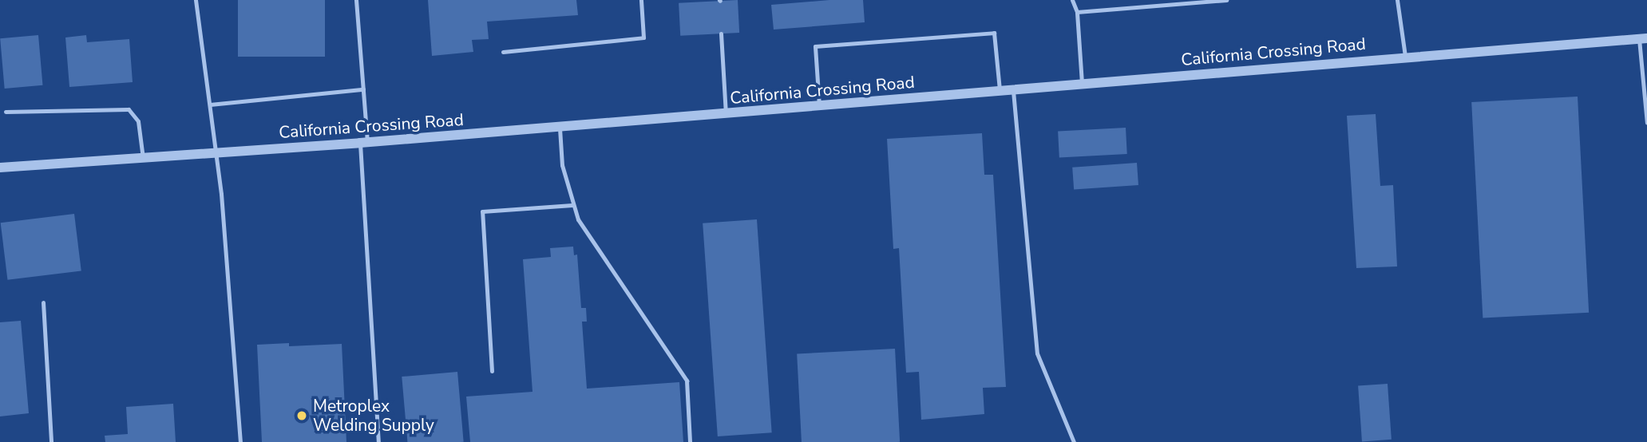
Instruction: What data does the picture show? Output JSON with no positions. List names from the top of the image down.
{
  "streets": {
    "street": ["California Crossing Road"]
  },
  "places": ["Metroplex Welding Supply"]
}
